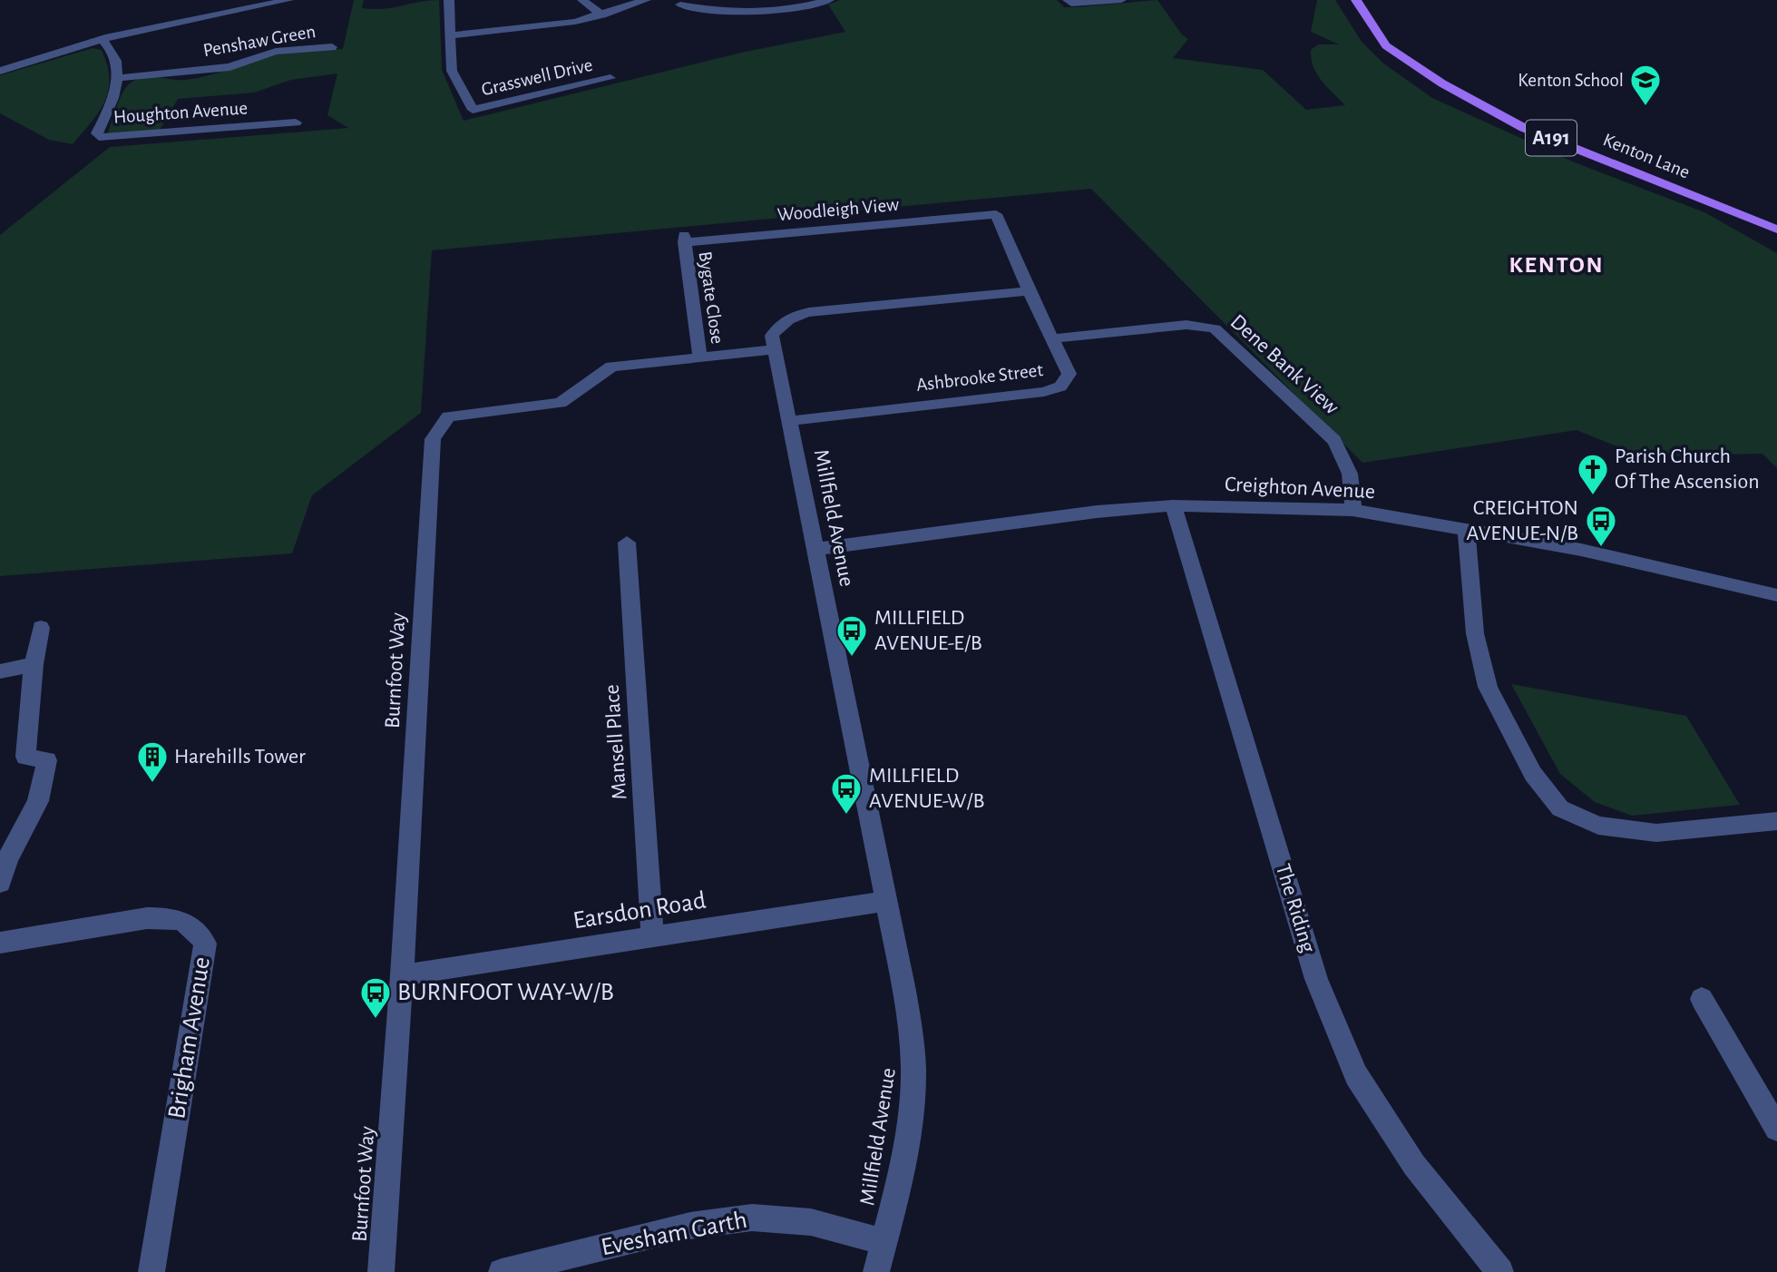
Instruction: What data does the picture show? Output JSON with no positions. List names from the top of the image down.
{
  "streets": {
    "main road": ["A191", "Kenton Lane"],
    "street": [
      "Penshaw Green",
      "Grasswell Drive",
      "Houghton Avenue",
      "Woodleigh View",
      "Bygate Close",
      "Dene Bank View",
      "Ashbrooke Street",
      "Creighton Avenue",
      "Millfield Avenue",
      "Burnfoot Way",
      "Mansell Place",
      "The Riding",
      "Earsdon Road",
      "Brigham Avenue",
      "Evesham Garth"
    ]
  },
  "crossings": [
    ["Penshaw Green", "Houghton Avenue"],
    ["Woodleigh View", "Bygate Close"],
    ["Woodleigh View", "Ashbrooke Street"],
    ["Bygate Close", "Burnfoot Way"],
    ["Dene Bank View", "Ashbrooke Street"],
    ["Dene Bank View", "Creighton Avenue"],
    ["Ashbrooke Street", "Millfield Avenue"],
    ["Creighton Avenue", "Millfield Avenue"],
    ["Creighton Avenue", "The Riding"],
    ["Millfield Avenue", "Burnfoot Way"],
    ["Millfield Avenue", "Earsdon Road"],
    ["Millfield Avenue", "Evesham Garth"],
    ["Burnfoot Way", "Earsdon Road"],
    ["Mansell Place", "Earsdon Road"]
  ],
  "districts": ["KENTON"],
  "places": {
    "school or university": ["Kenton School"],
    "church": ["Parish Church Of The Ascension"],
    "bus stop": [
      "CREIGHTON AVENUE-N/B",
      "MILLFIELD AVENUE-E/B",
      "MILLFIELD AVENUE-W/B",
      "BURNFOOT WAY-W/B"
    ],
    "building": ["Harehills Tower"]
  }
}
